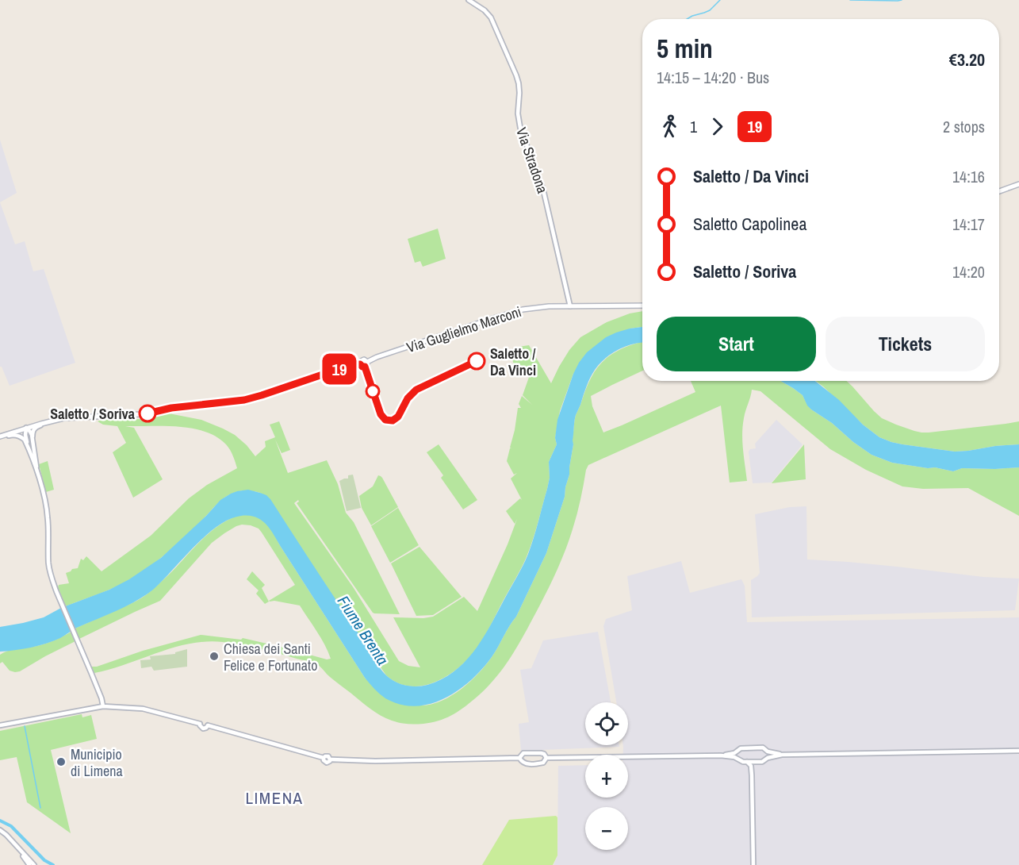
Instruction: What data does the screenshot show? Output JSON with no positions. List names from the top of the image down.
{
  "streets": {
    "main road": ["Via Guglielmo Marconi"],
    "street": ["Via Stradona"]
  },
  "crossings": [
    ["Via Stradona", "Via Guglielmo Marconi"]
  ],
  "districts": ["LIMENA"],
  "water": ["Fiume Brenta"],
  "places": [
    "Saletto / Da Vinci",
    "Saletto / Soriva",
    "Chiesa dei Santi Felice e Fortunato",
    "Municipio di Limena"
  ],
  "lines": ["bus line 19"],
  "page": {
    "on_map": "19",
    "heading": ["5 min", "14:15 – 14:20 · Bus", "€3.20"],
    "legs": ["1", "19", "2 stops"],
    "list": [
      {
        "name": "Saletto / Da Vinci",
        "value": "14:16"
      },
      {
        "name": "Saletto Capolinea",
        "value": "14:17"
      },
      {
        "name": "Saletto / Soriva",
        "value": "14:20"
      }
    ],
    "buttons": ["Start", "Tickets"],
    "map_buttons": ["+", "−"]
  }
}
